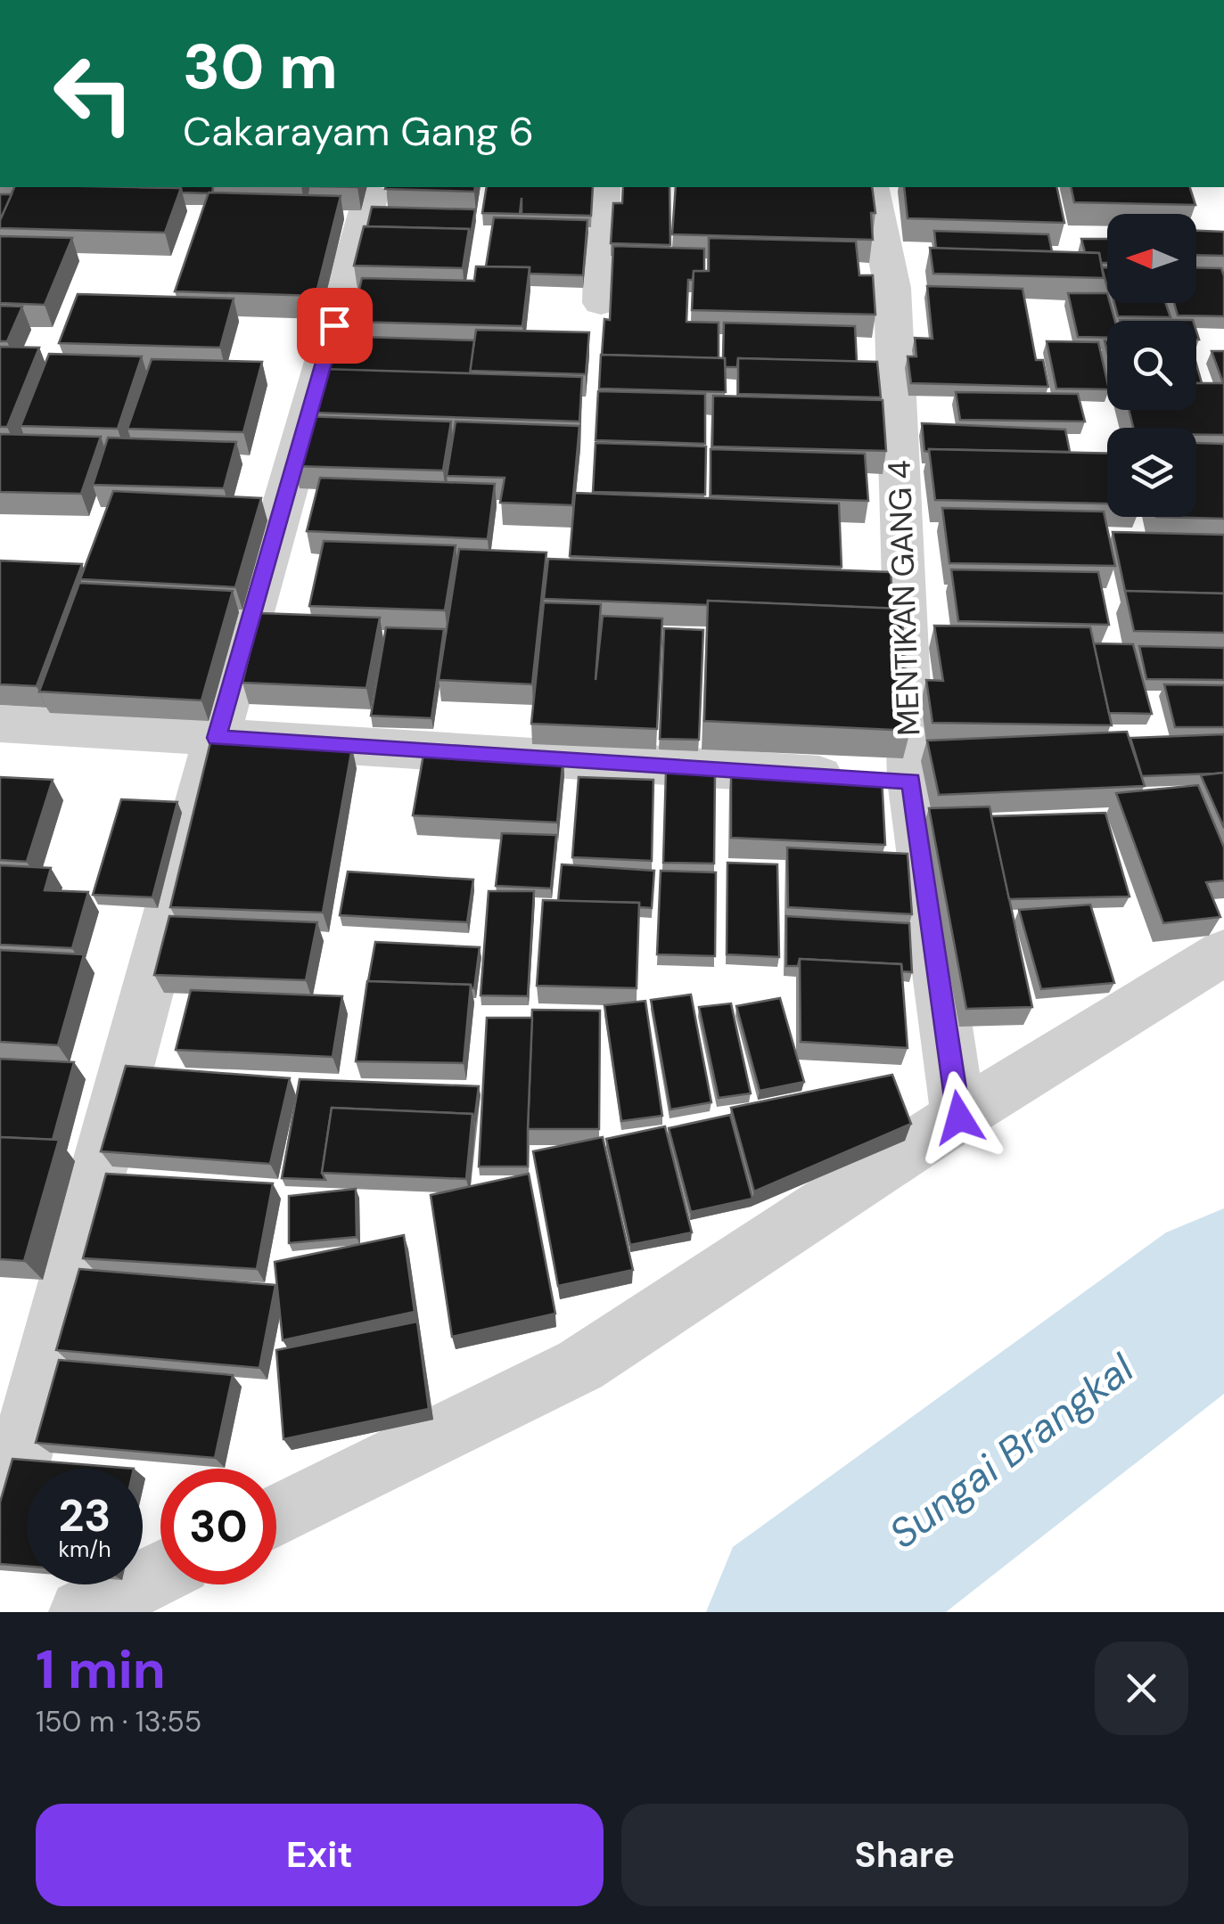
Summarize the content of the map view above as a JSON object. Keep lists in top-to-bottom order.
{
  "streets": {
    "street": ["MENTIKAN GANG 4"]
  },
  "water": ["Sungai Brangkal"],
  "north": "left",
  "page": {
    "turn": ["30 m", "Cakarayam Gang 6"],
    "speed": "23 km/h",
    "limit": "30",
    "heading": ["1 min", "150 m · 13:55"],
    "buttons": ["Exit", "Share"]
  }
}
